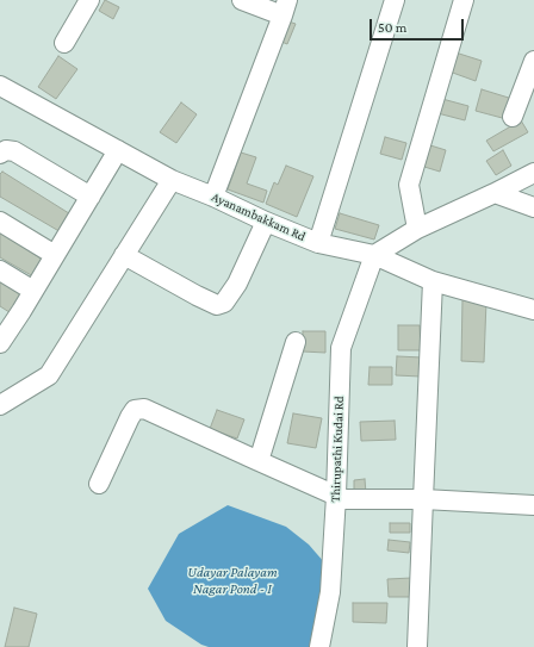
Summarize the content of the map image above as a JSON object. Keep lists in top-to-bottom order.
{
  "streets": {
    "street": ["Ayanambakkam Rd", "Thirupathi Kudai Rd"]
  },
  "crossings": [
    ["Ayanambakkam Rd", "Thirupathi Kudai Rd"]
  ],
  "water": ["Udayar Palayam Nagar Pond - I"],
  "scale_bar": "50 m"
}
